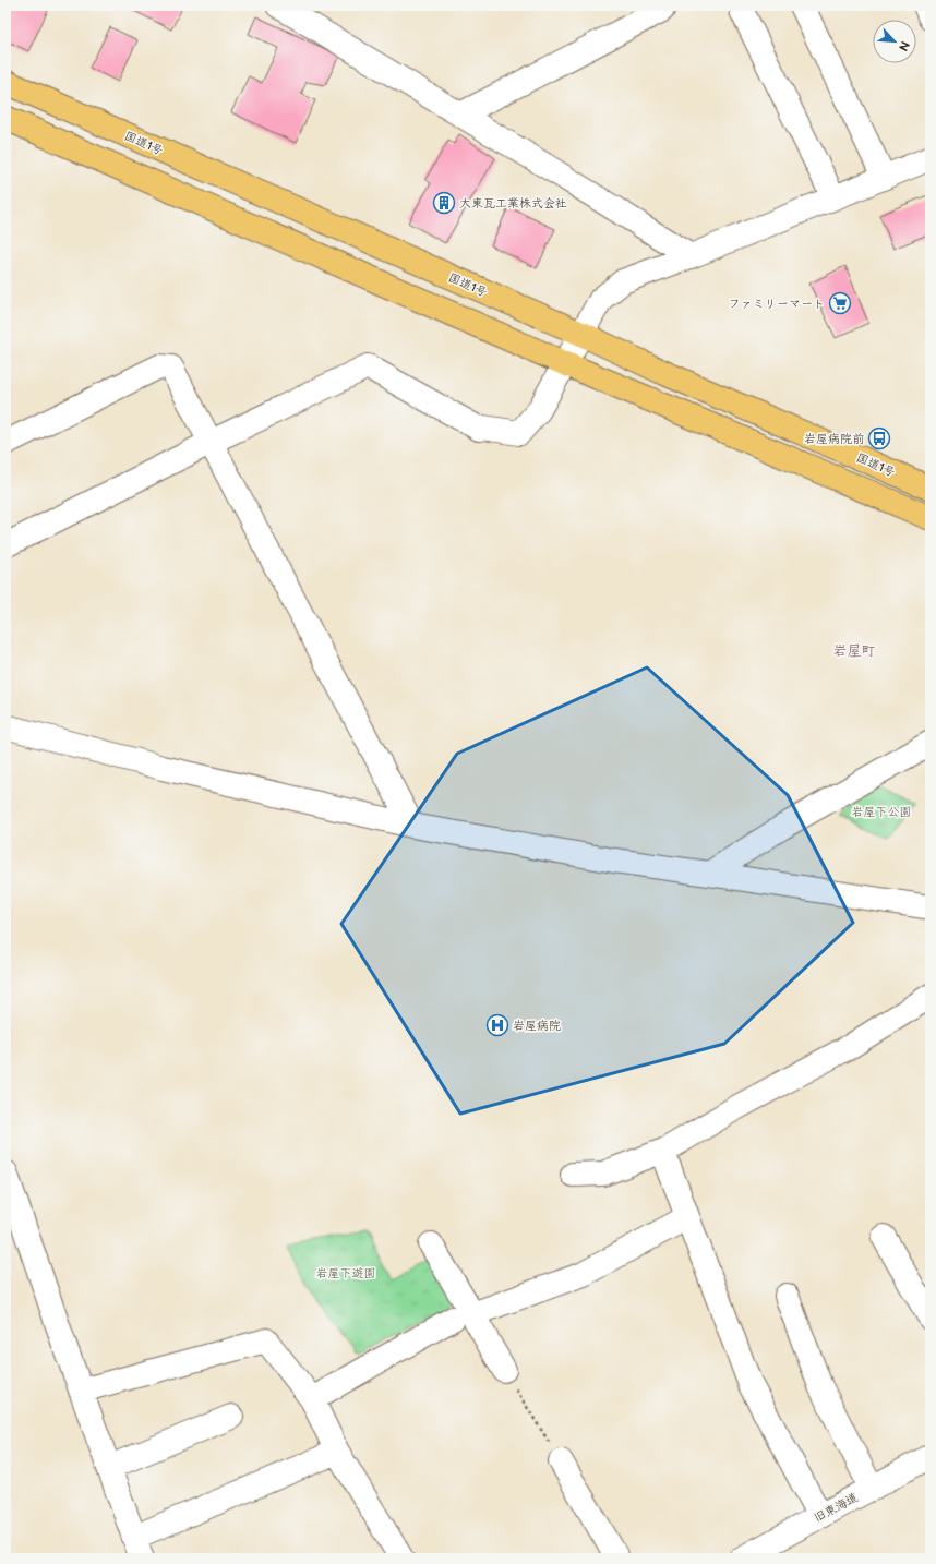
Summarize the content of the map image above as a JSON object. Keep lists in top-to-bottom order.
{
  "streets": {
    "highway": ["国道1号"],
    "street": ["旧東海道"]
  },
  "districts": ["岩屋町"],
  "parks": ["岩屋下公園", "岩屋下遊園"],
  "places": {
    "building": ["大東瓦工業株式会社"],
    "supermarket": ["ファミリーマート"],
    "bus stop": ["岩屋病院前"],
    "hospital": ["岩屋病院"]
  },
  "north": "bottom right"
}
